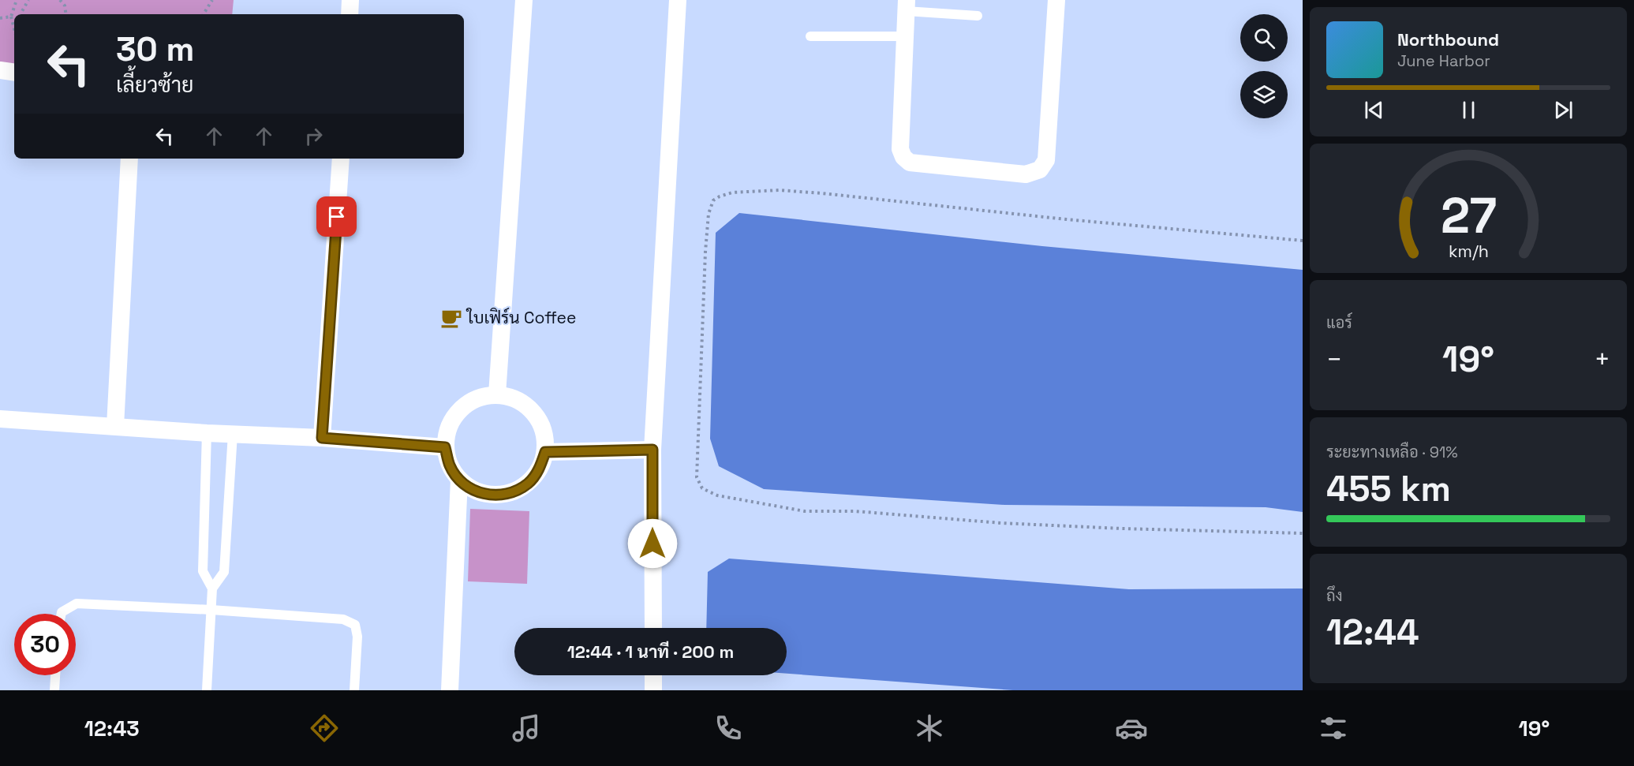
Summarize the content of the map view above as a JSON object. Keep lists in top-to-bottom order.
{
  "places": {
    "cafe": ["ใบเฟิร์น Coffee"]
  },
  "page": {
    "turn": ["30 m", "เลี้ยวซ้าย"],
    "song": ["Northbound", "June Harbor"],
    "tile": [
      "แอร์",
      ["ระยะทางเหลือ · 91%", "455 km"],
      ["ถึง", "12:44"]
    ],
    "heat": ["−", "19°", "+"],
    "limit": "30",
    "trip": "12:44 · 1 นาที · 200 m",
    "tabs": ["12:43", "19°"],
    "gauge": ["27", "km/h"]
  }
}
